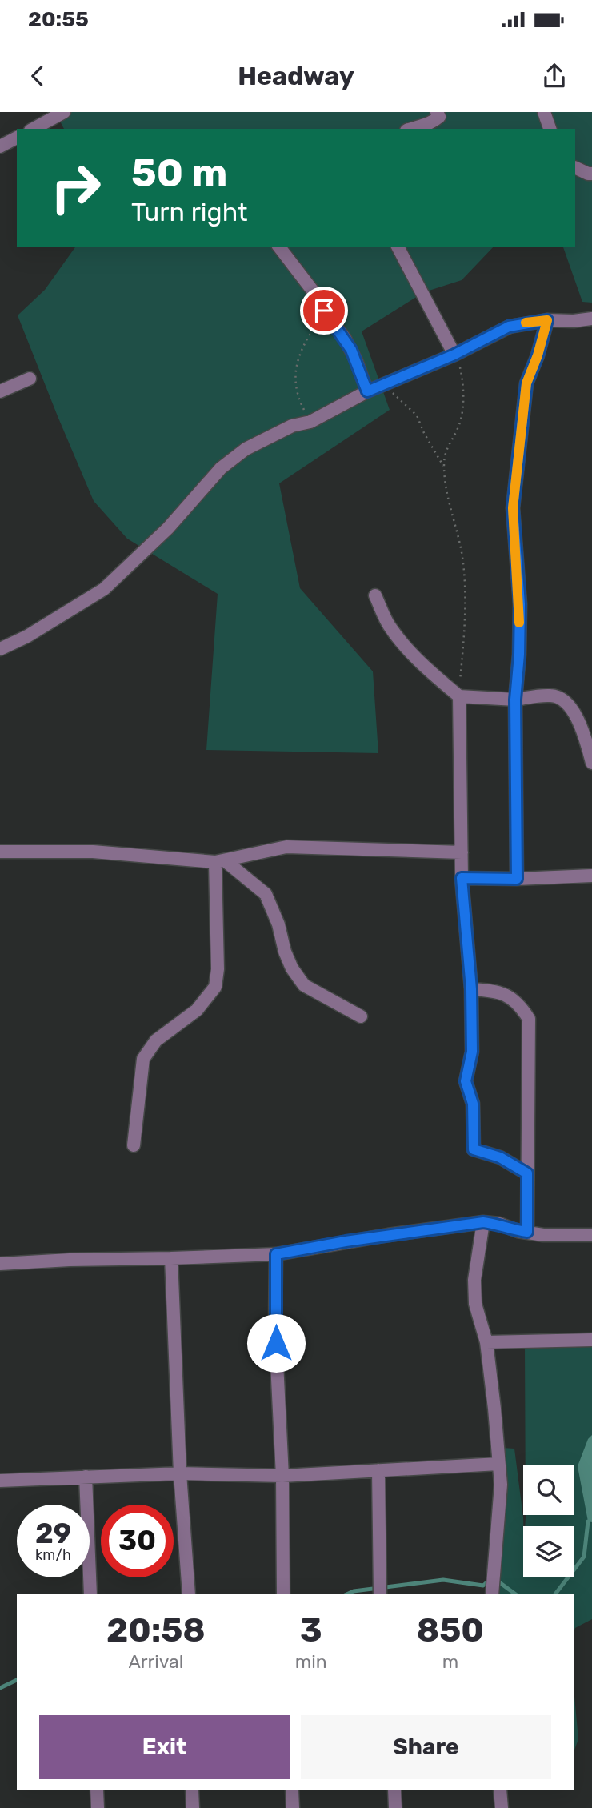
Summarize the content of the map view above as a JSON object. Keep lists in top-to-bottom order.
{
  "page": {
    "status": "20:55",
    "header": "Headway",
    "turn": ["50 m", "Turn right"],
    "speed": "29 km/h",
    "limit": "30",
    "eta": [
      "20:58",
      "Arrival",
      "3",
      "min",
      "850",
      "m"
    ],
    "buttons": ["Exit", "Share"]
  }
}
